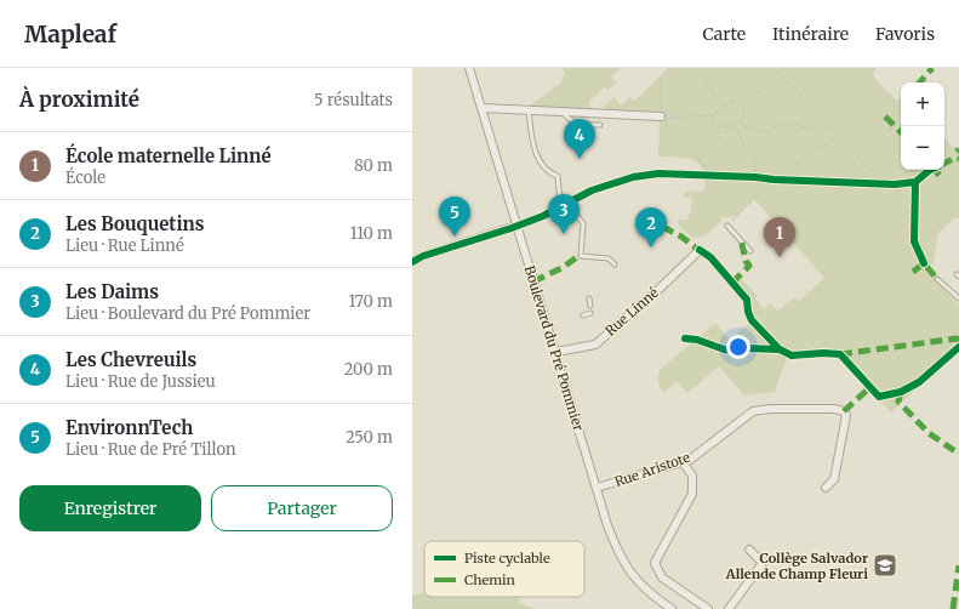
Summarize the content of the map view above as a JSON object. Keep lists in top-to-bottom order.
{
  "streets": {
    "street": ["Rue Linné", "Boulevard du Pré Pommier", "Rue Aristote"]
  },
  "crossings": [
    ["Rue Linné", "Boulevard du Pré Pommier"],
    ["Boulevard du Pré Pommier", "Rue Aristote"]
  ],
  "places": {
    "school or university": ["Collège Salvador Allende Champ Fleuri"]
  },
  "legend": ["Piste cyclable", "Chemin"],
  "page": {
    "header": "Mapleaf",
    "nav": ["Carte", "Itinéraire", "Favoris"],
    "heading": ["À proximité", "5 résultats"],
    "map_buttons": ["+", "−"],
    "pins": [
      "4",
      "3",
      "5",
      "2",
      "1"
    ],
    "list": [
      {
        "mark": "1",
        "name": "École maternelle Linné",
        "note": "École",
        "value": "80 m"
      },
      {
        "mark": "2",
        "name": "Les Bouquetins",
        "note": "Lieu · Rue Linné",
        "value": "110 m"
      },
      {
        "mark": "3",
        "name": "Les Daims",
        "note": "Lieu · Boulevard du Pré Pommier",
        "value": "170 m"
      },
      {
        "mark": "4",
        "name": "Les Chevreuils",
        "note": "Lieu · Rue de Jussieu",
        "value": "200 m"
      },
      {
        "mark": "5",
        "name": "EnvironnTech",
        "note": "Lieu · Rue de Pré Tillon",
        "value": "250 m"
      }
    ],
    "buttons": ["Enregistrer", "Partager"]
  }
}
